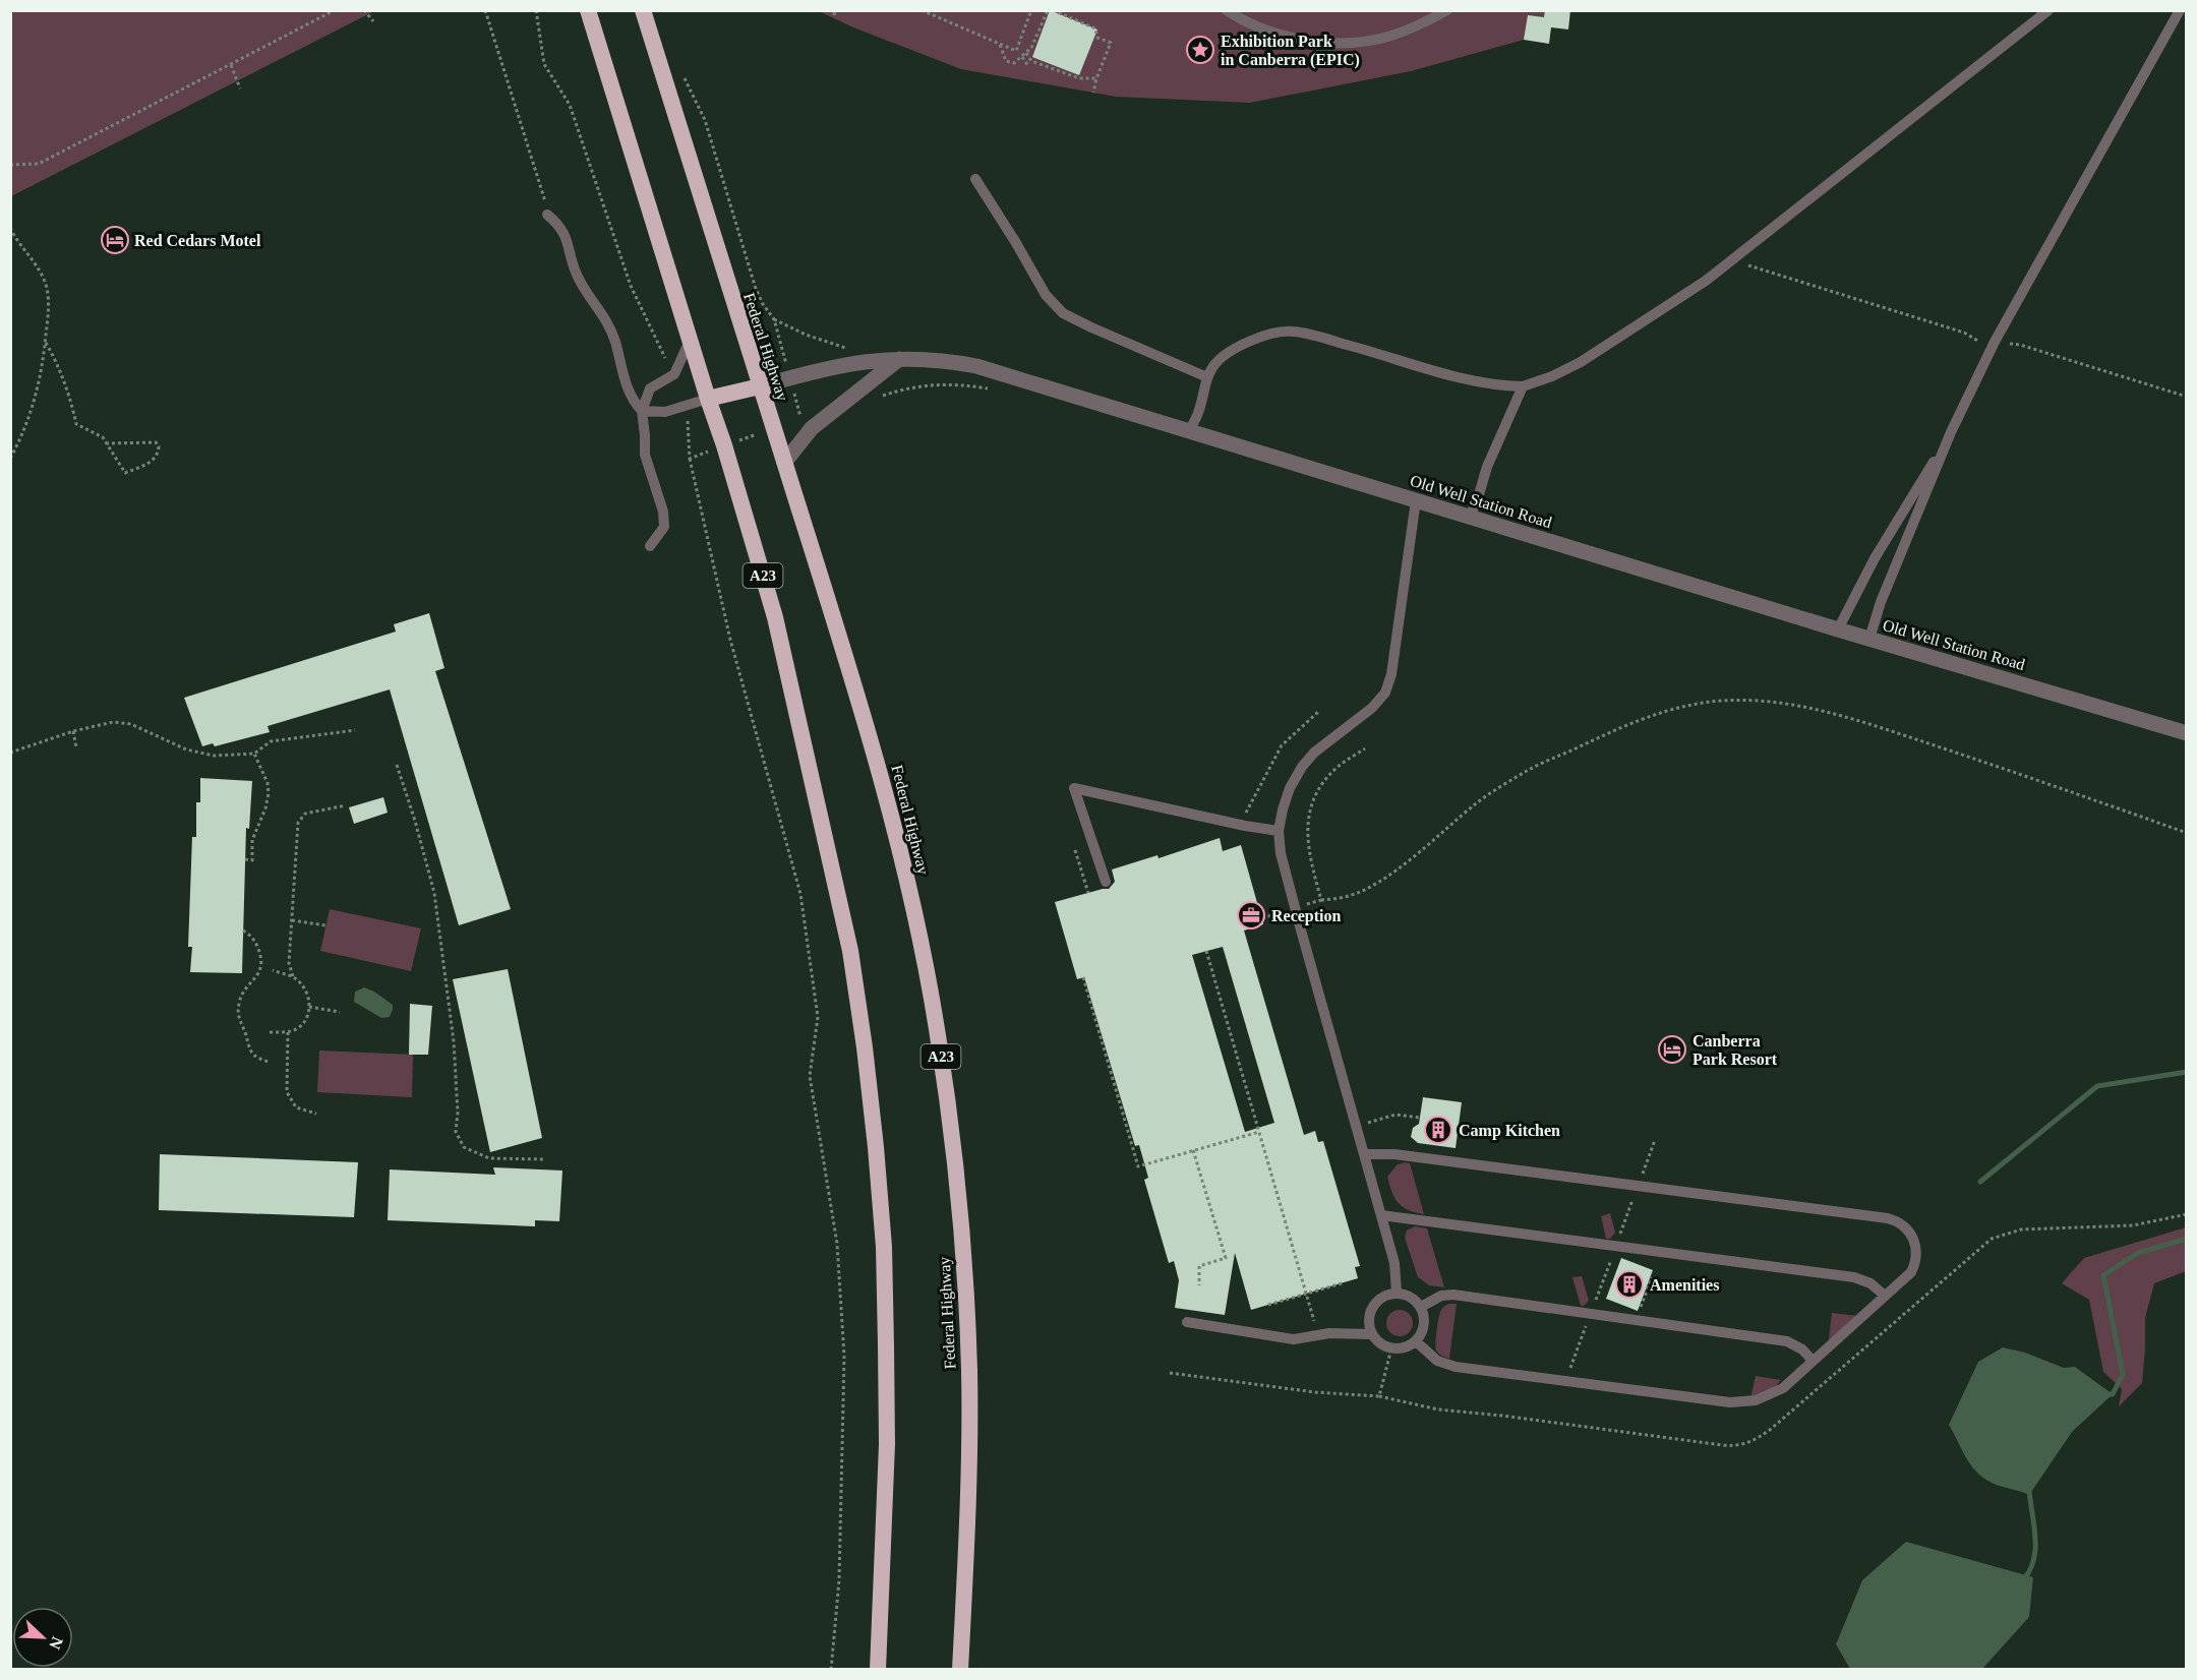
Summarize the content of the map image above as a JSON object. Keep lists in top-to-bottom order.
{
  "streets": {
    "highway": ["Federal Highway", "A23"],
    "street": ["Old Well Station Road"]
  },
  "crossings": [
    ["Federal Highway", "Old Well Station Road"]
  ],
  "places": {
    "place": ["Exhibition Park in Canberra (EPIC)"],
    "hotel": ["Red Cedars Motel", "Canberra Park Resort"],
    "office": ["Reception"],
    "building": ["Camp Kitchen", "Amenities"]
  },
  "north": "bottom right"
}
